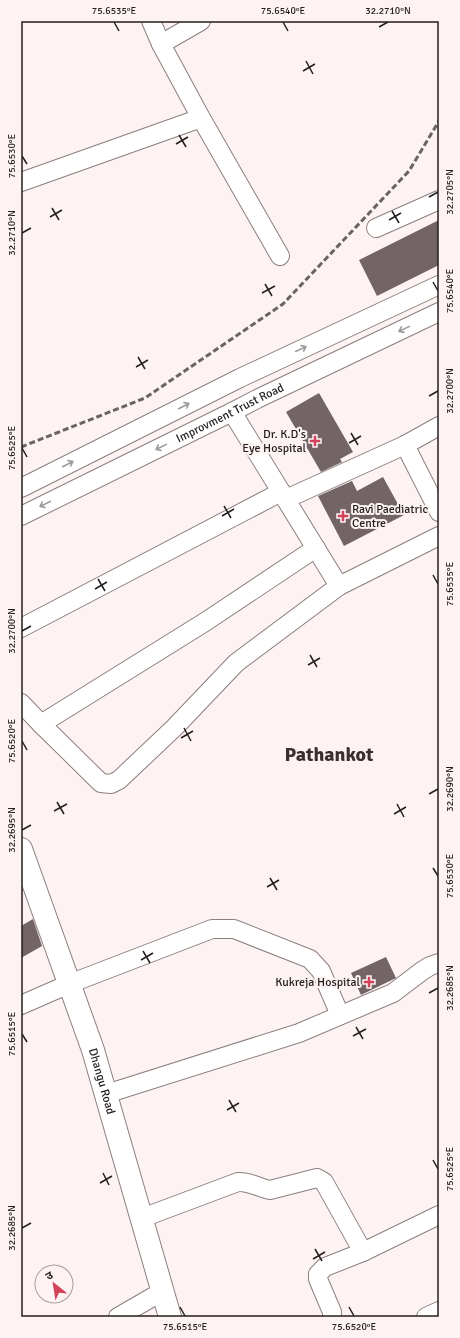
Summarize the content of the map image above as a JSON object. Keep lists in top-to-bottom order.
{
  "streets": {
    "street": ["Improvment Trust Road", "Dhangu Road"]
  },
  "districts": ["Pathankot"],
  "places": {
    "health": ["Dr. K.D's Eye Hospital", "Ravi Paediatric Centre", "Kukreja Hospital"]
  },
  "north": "top left",
  "coordinates": [
    "75.6535°E",
    "75.6540°E",
    "32.2710°N",
    "75.6530°E",
    "32.2705°N",
    "32.2700°N",
    "75.6525°E",
    "75.6520°E",
    "32.2690°N",
    "32.2695°N",
    "32.2685°N",
    "75.6515°E"
  ]
}
